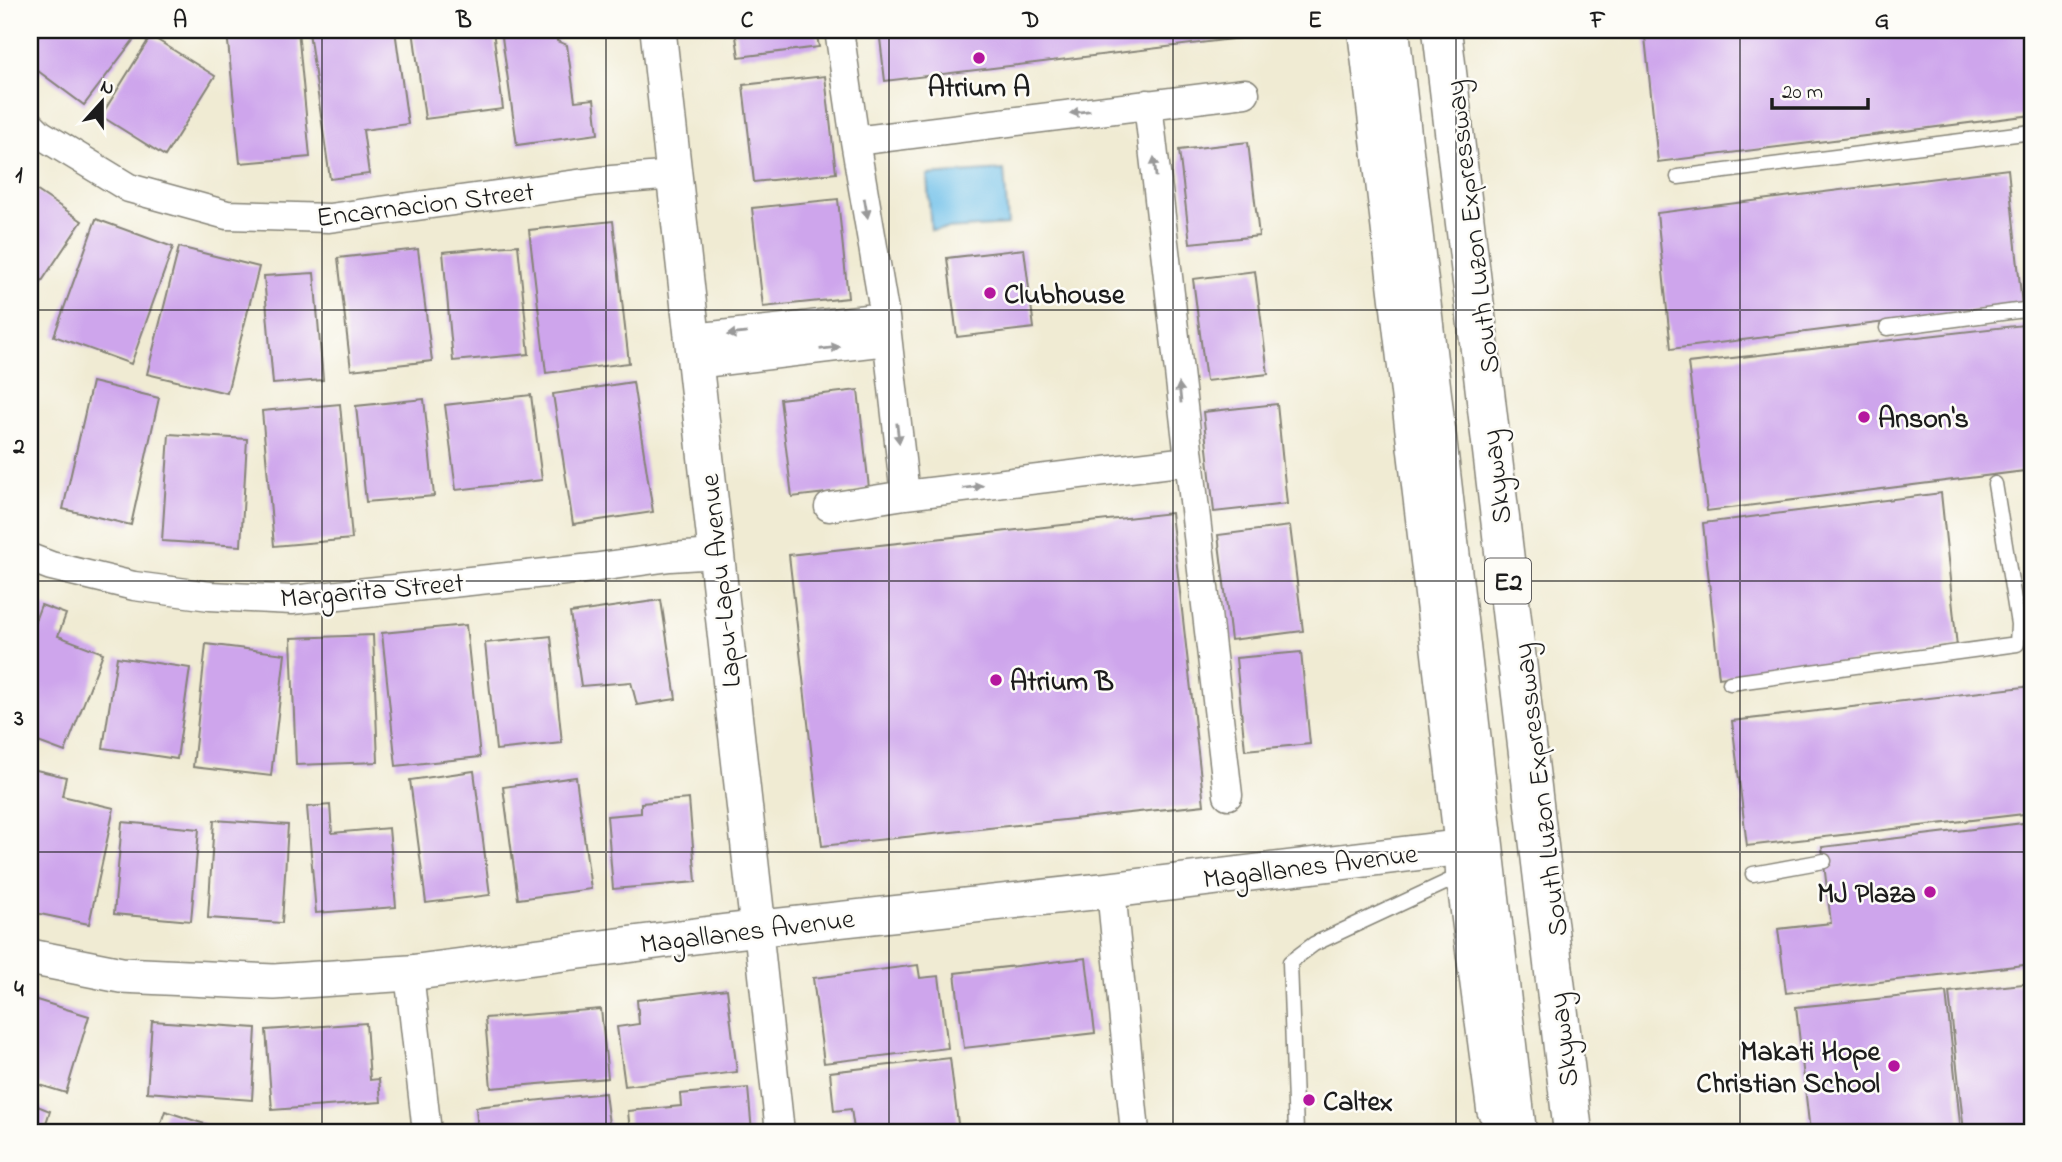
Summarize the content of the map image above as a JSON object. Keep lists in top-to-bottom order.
{
  "streets": {
    "highway": ["South Luzon Expressway", "Skyway", "E2"],
    "street": [
      "Encarnacion Street",
      "Lapu-Lapu Avenue",
      "Margarita Street",
      "Magallanes Avenue"
    ]
  },
  "crossings": [
    ["Encarnacion Street", "Lapu-Lapu Avenue"],
    ["South Luzon Expressway", "Skyway"],
    ["Lapu-Lapu Avenue", "Margarita Street"],
    ["Lapu-Lapu Avenue", "Magallanes Avenue"]
  ],
  "places": [
    "Atrium A",
    "Clubhouse",
    "Anson's",
    "Atrium B",
    "MJ Plaza",
    "Makati Hope Christian School",
    "Caltex"
  ],
  "scale_bar": "20 m",
  "north": "top",
  "grid": {
    "columns": [
      "A",
      "B",
      "C",
      "D",
      "E",
      "F",
      "G"
    ],
    "rows": [
      "1",
      "2",
      "3",
      "4"
    ]
  }
}
